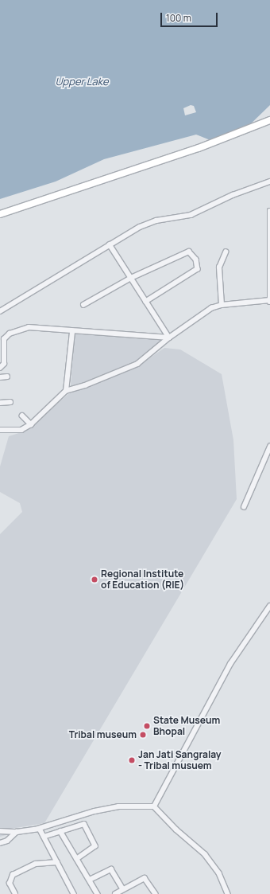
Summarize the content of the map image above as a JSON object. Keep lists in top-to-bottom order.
{
  "water": ["Upper Lake"],
  "places": [
    "Regional Institute of Education (RIE)",
    "State Museum Bhopal",
    "Tribal museum",
    "Jan Jati Sangralay - Tribal musuem"
  ],
  "scale_bar": "100 m"
}
